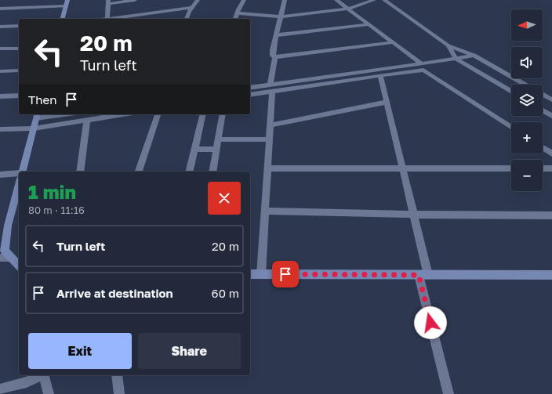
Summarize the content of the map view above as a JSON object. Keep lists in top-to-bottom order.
{
  "north": "left",
  "page": {
    "map_buttons": ["+", "−"],
    "turn": ["20 m", "Turn left"],
    "then": "Then",
    "heading": ["1 min", "80 m · 11:16"],
    "list": [
      {
        "name": "Turn left",
        "value": "20 m"
      },
      {
        "name": "Arrive at destination",
        "value": "60 m"
      }
    ],
    "buttons": ["Exit", "Share"]
  }
}
